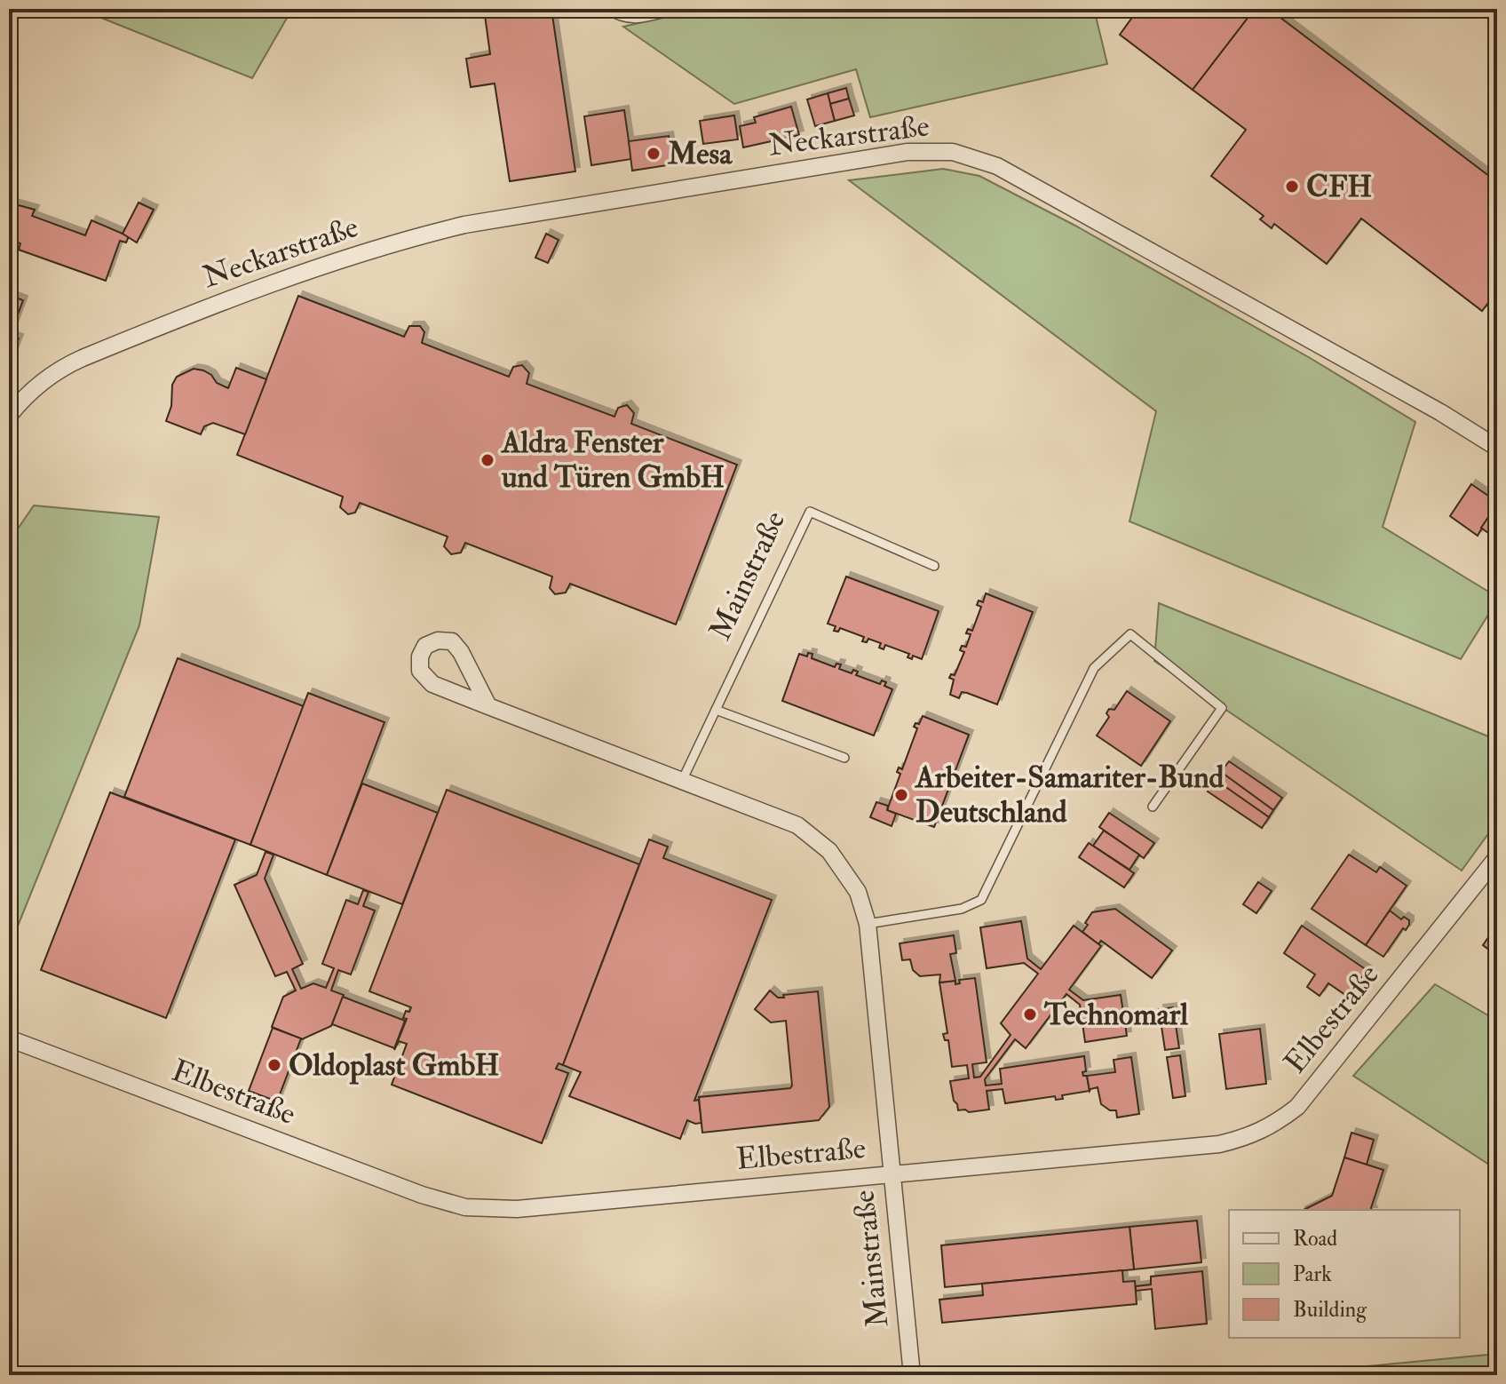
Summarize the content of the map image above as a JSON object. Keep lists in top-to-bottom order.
{
  "streets": {
    "street": ["Neckarstraße", "Mainstraße", "Elbestraße"]
  },
  "crossings": [
    ["Mainstraße", "Elbestraße"]
  ],
  "places": [
    "Mesa",
    "CFH",
    "Aldra Fenster und Türen GmbH",
    "Arbeiter-Samariter-Bund Deutschland",
    "Technomarl",
    "Oldoplast GmbH"
  ],
  "legend": ["Road", "Park", "Building"]
}
